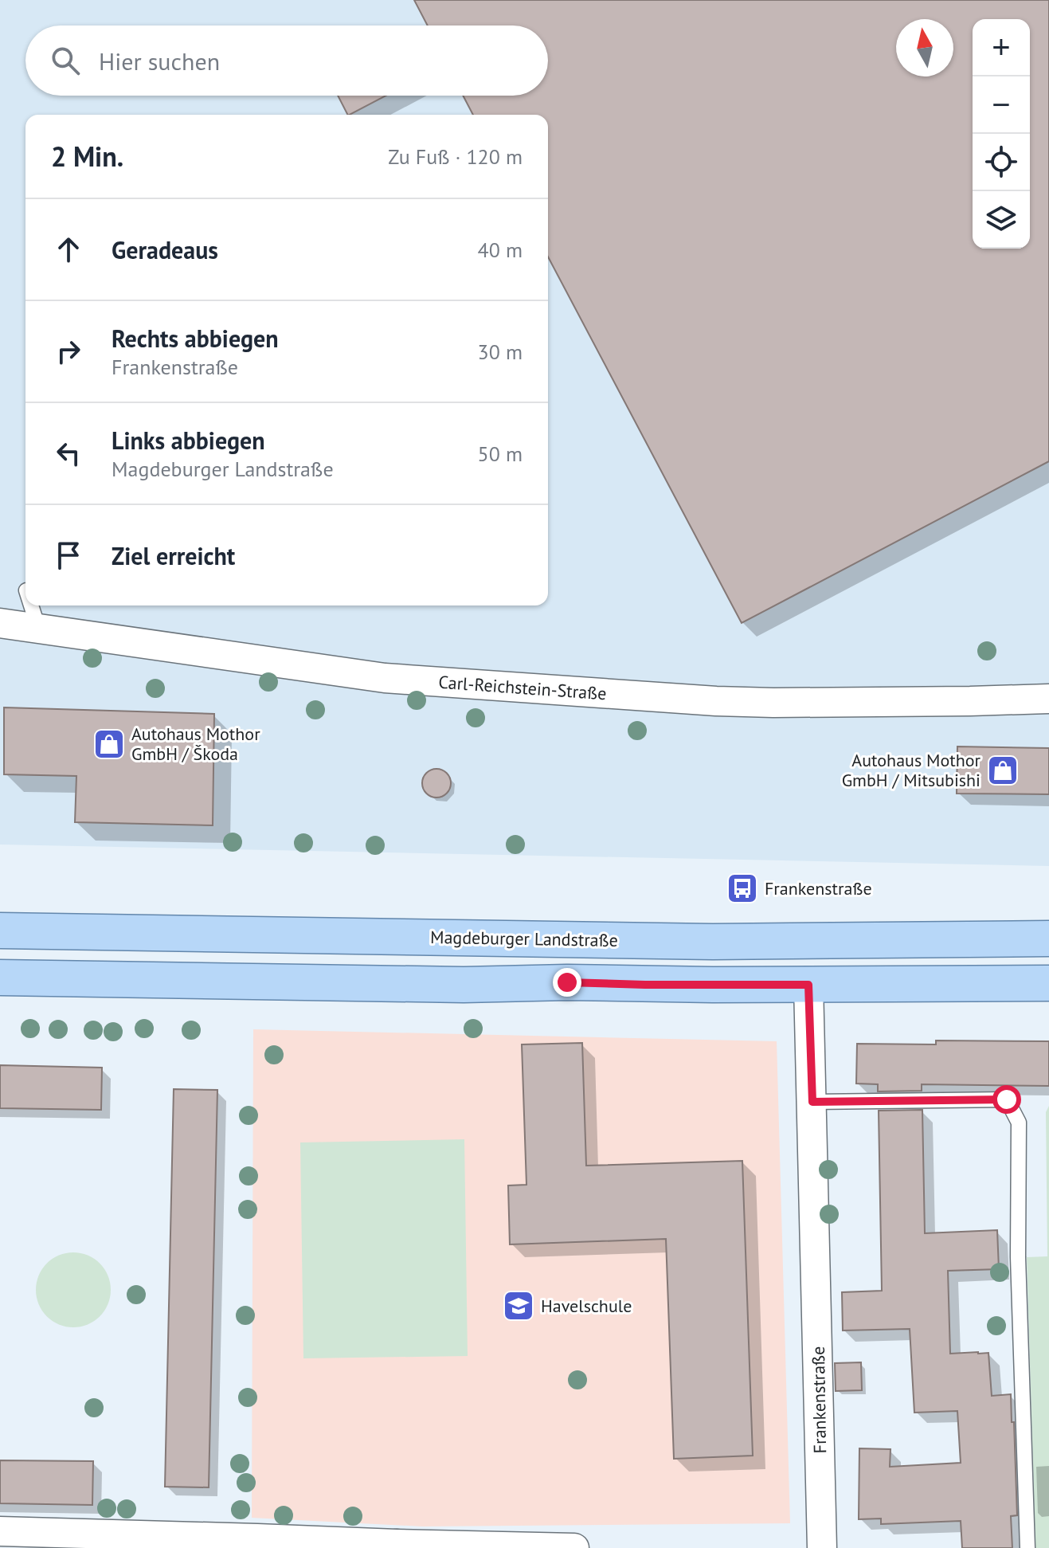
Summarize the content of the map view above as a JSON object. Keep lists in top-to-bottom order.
{
  "streets": {
    "main road": ["Magdeburger Landstraße"],
    "street": ["Carl-Reichstein-Straße", "Frankenstraße"]
  },
  "places": {
    "shop": ["Autohaus Mothor GmbH / Škoda", "Autohaus Mothor GmbH / Mitsubishi"],
    "bus stop": ["Frankenstraße"],
    "school or university": ["Havelschule"]
  },
  "north": "top",
  "page": {
    "map_buttons": ["+", "−"],
    "search": "Hier suchen",
    "heading": ["2 Min.", "Zu Fuß · 120 m"],
    "list": [
      ["Geradeaus", "40 m"],
      ["Rechts abbiegen", "Frankenstraße", "30 m"],
      ["Links abbiegen", "Magdeburger Landstraße", "50 m"],
      "Ziel erreicht"
    ]
  }
}
